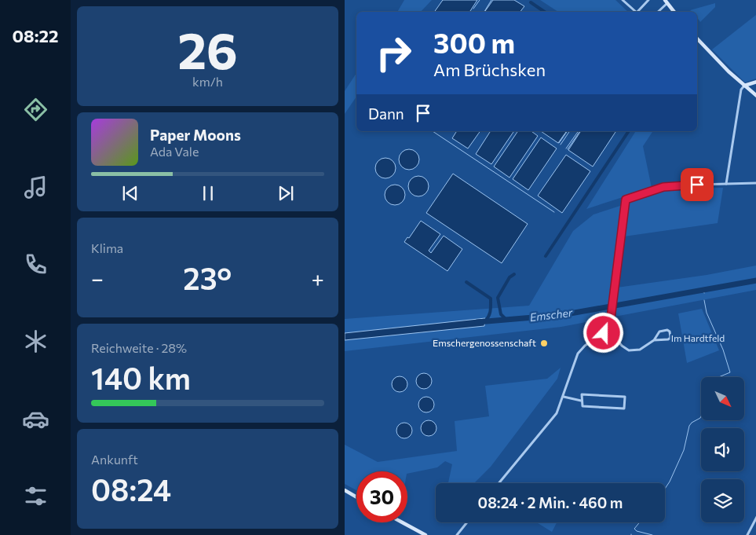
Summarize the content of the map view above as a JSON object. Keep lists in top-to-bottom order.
{
  "water": ["Emscher"],
  "parks": ["Im Hardtfeld"],
  "places": ["Emschergenossenschaft"],
  "north": "bottom right",
  "page": {
    "tabs": "08:22",
    "tile": [
      ["26", "km/h"],
      "Klima",
      ["Reichweite · 28%", "140 km"],
      ["Ankunft", "08:24"]
    ],
    "turn": ["300 m", "Am Brüchsken"],
    "then": "Dann",
    "song": ["Paper Moons", "Ada Vale"],
    "heat": ["−", "23°", "+"],
    "limit": "30",
    "trip": "08:24 · 2 Min. · 460 m"
  }
}
